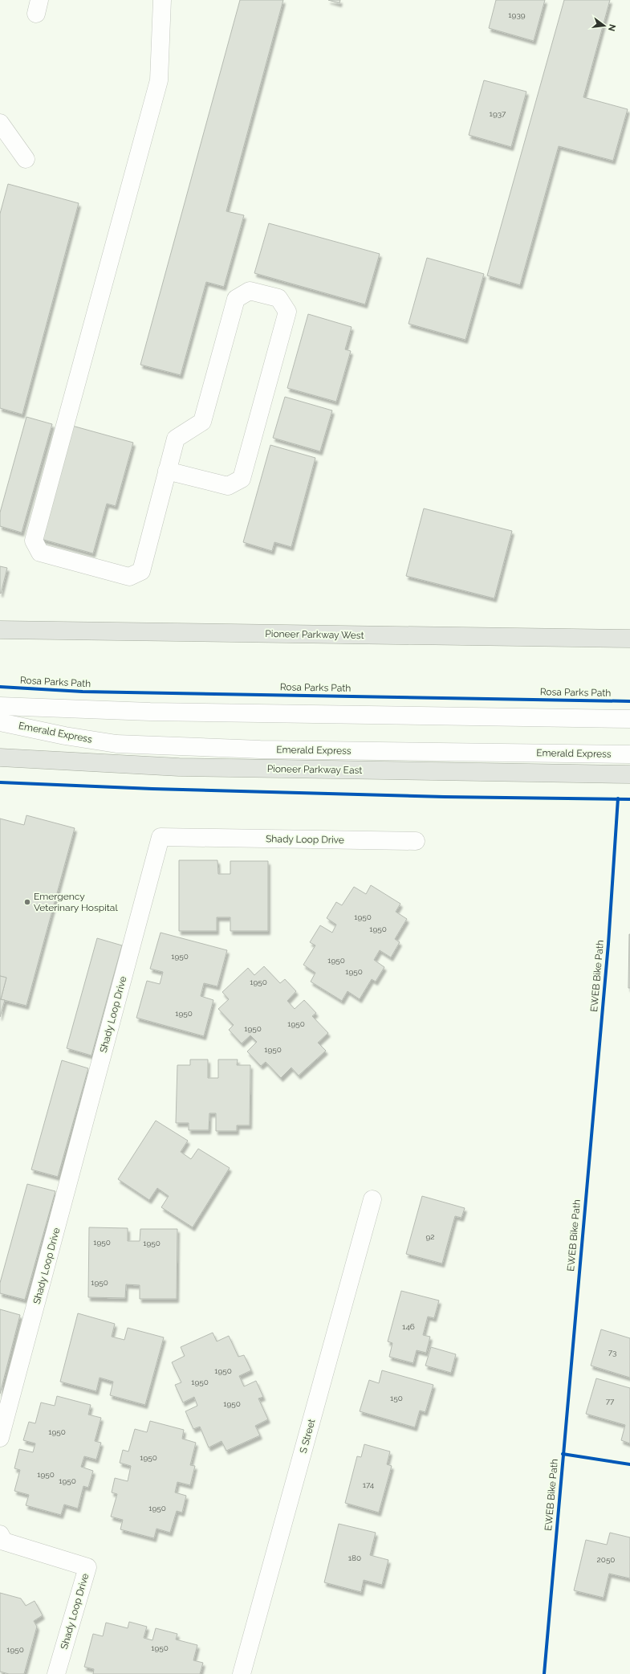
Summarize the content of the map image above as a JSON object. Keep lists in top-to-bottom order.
{
  "streets": {
    "main road": ["Pioneer Parkway West", "Pioneer Parkway East"],
    "street": ["Emerald Express", "Shady Loop Drive", "S Street"],
    "cycle path": ["Rosa Parks Path", "EWEB Bike Path"]
  },
  "places": ["Emergency Veterinary Hospital"],
  "house_numbers": [
    "1939",
    "1937",
    "1950",
    "1950",
    "1950",
    "1950",
    "1950",
    "1950",
    "1950",
    "1950",
    "1950",
    "1950",
    "92",
    "1950",
    "1950",
    "1950",
    "146",
    "73",
    "1950",
    "1950",
    "150",
    "77",
    "1950",
    "1950",
    "1950",
    "1950",
    "1950",
    "174",
    "1950",
    "180",
    "2050",
    "1950",
    "1950"
  ],
  "north": "right"
}
